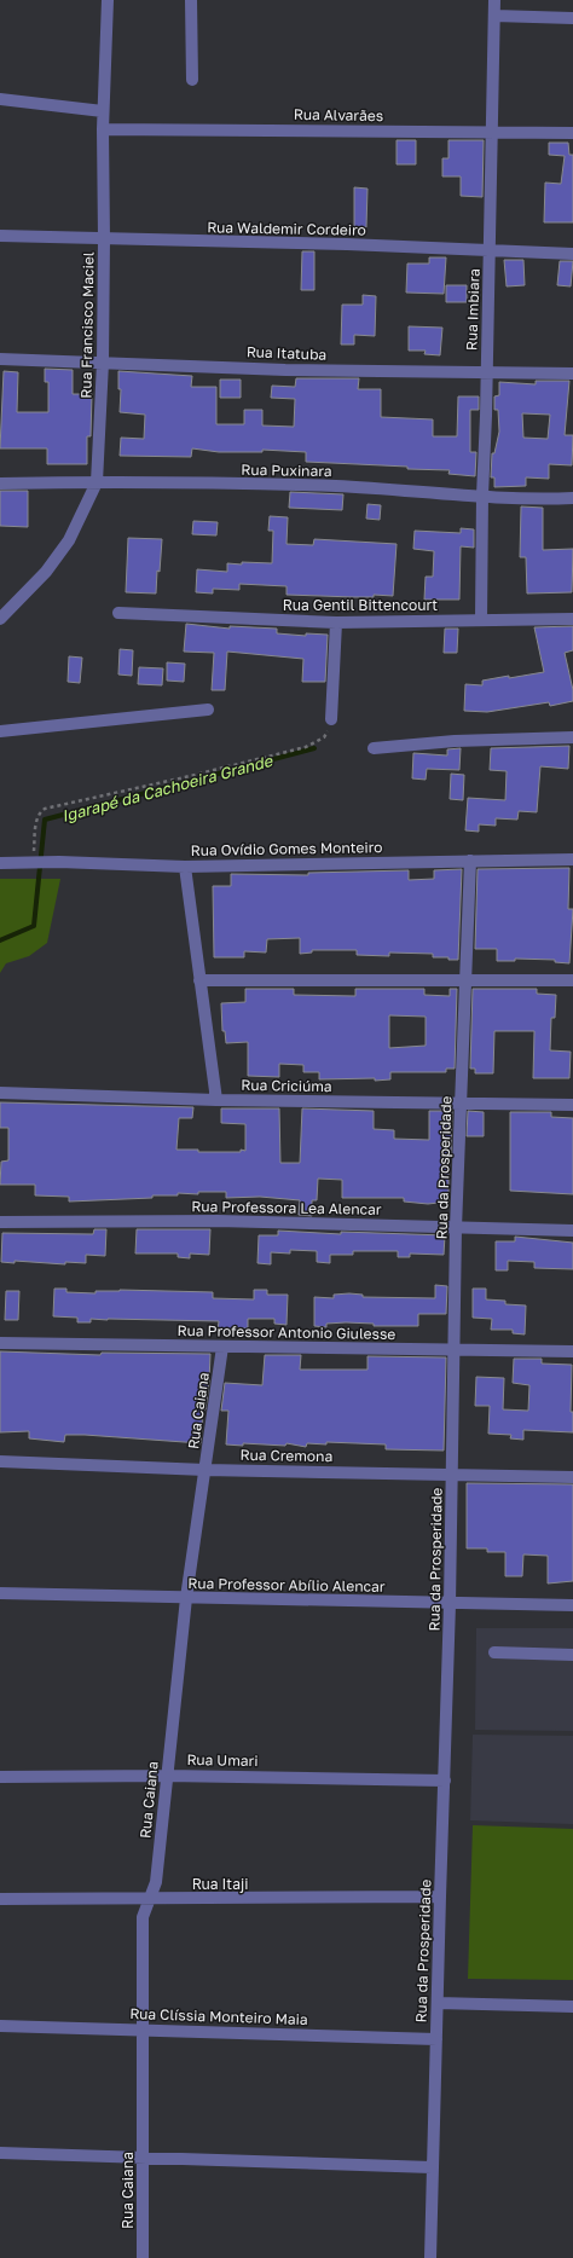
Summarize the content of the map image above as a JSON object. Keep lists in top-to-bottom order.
{
  "streets": {
    "street": [
      "Rua Alvarães",
      "Rua Waldemir Cordeiro",
      "Rua Imbiara",
      "Rua Francisco Maciel",
      "Rua Itatuba",
      "Rua Puxinara",
      "Rua Gentil Bittencourt",
      "Rua Ovídio Gomes Monteiro",
      "Rua Criciúma",
      "Rua da Prosperidade",
      "Rua Professora Lea Alencar",
      "Rua Professor Antonio Giulesse",
      "Rua Caiana",
      "Rua Cremona",
      "Rua Professor Abílio Alencar",
      "Rua Umari",
      "Rua Itaji",
      "Rua Clíssia Monteiro Maia"
    ]
  },
  "crossings": [
    ["Rua Alvarães", "Rua Imbiara"],
    ["Rua Alvarães", "Rua Francisco Maciel"],
    ["Rua Waldemir Cordeiro", "Rua Imbiara"],
    ["Rua Waldemir Cordeiro", "Rua Francisco Maciel"],
    ["Rua Imbiara", "Rua Itatuba"],
    ["Rua Imbiara", "Rua Puxinara"],
    ["Rua Imbiara", "Rua Gentil Bittencourt"],
    ["Rua Francisco Maciel", "Rua Itatuba"],
    ["Rua Francisco Maciel", "Rua Puxinara"],
    ["Rua Ovídio Gomes Monteiro", "Rua da Prosperidade"],
    ["Rua Criciúma", "Rua da Prosperidade"],
    ["Rua da Prosperidade", "Rua Professora Lea Alencar"],
    ["Rua da Prosperidade", "Rua Professor Antonio Giulesse"],
    ["Rua da Prosperidade", "Rua Cremona"],
    ["Rua da Prosperidade", "Rua Professor Abílio Alencar"],
    ["Rua da Prosperidade", "Rua Umari"],
    ["Rua da Prosperidade", "Rua Itaji"],
    ["Rua da Prosperidade", "Rua Clíssia Monteiro Maia"],
    ["Rua Professor Antonio Giulesse", "Rua Caiana"],
    ["Rua Caiana", "Rua Cremona"],
    ["Rua Caiana", "Rua Professor Abílio Alencar"],
    ["Rua Caiana", "Rua Umari"],
    ["Rua Caiana", "Rua Itaji"],
    ["Rua Caiana", "Rua Clíssia Monteiro Maia"]
  ],
  "water": ["Igarapé da Cachoeira Grande"]
}
